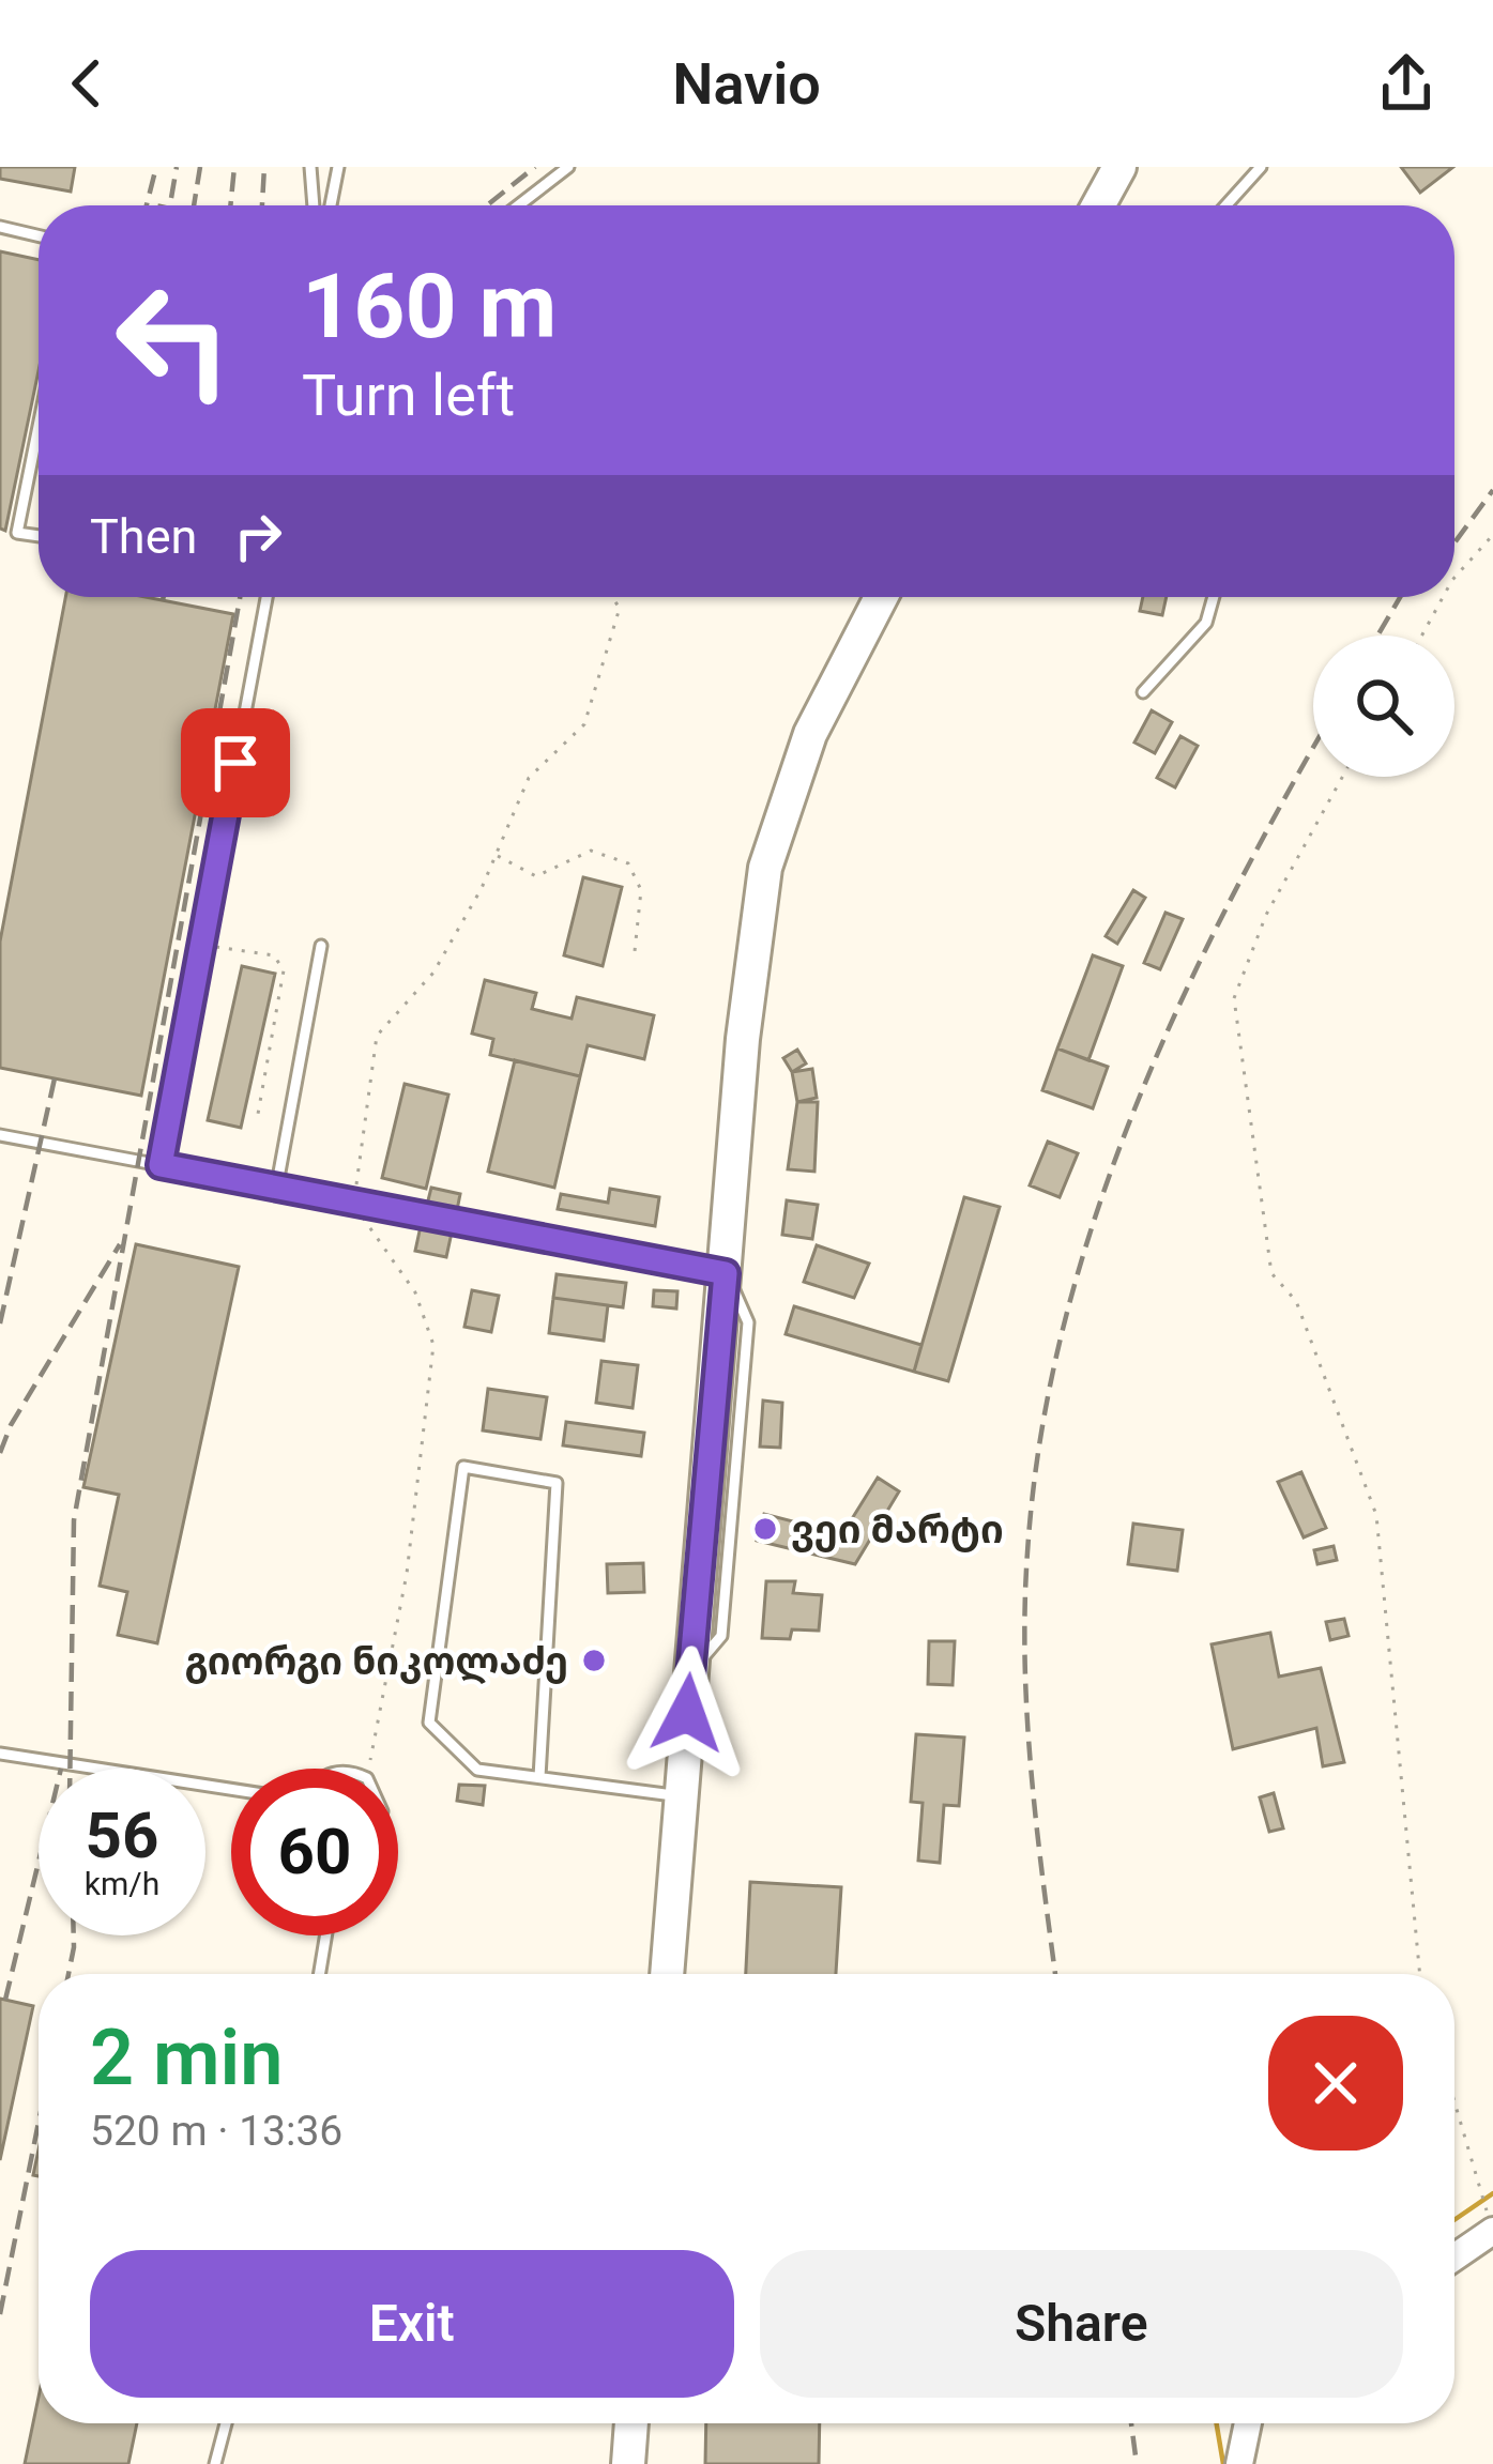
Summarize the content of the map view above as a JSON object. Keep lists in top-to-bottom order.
{
  "places": ["ვეი მარტი", "გიორგი ნიკოლაძე"],
  "page": {
    "header": "Navio",
    "turn": ["160 m", "Turn left"],
    "then": "Then",
    "speed": "56 km/h",
    "limit": "60",
    "heading": ["2 min", "520 m · 13:36"],
    "buttons": ["Exit", "Share"]
  }
}
